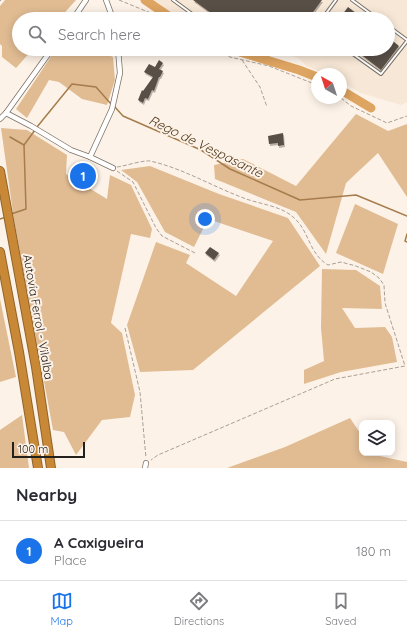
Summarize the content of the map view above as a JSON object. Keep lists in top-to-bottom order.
{
  "streets": {
    "highway": ["Autovía Ferrol - Vilalba"]
  },
  "water": ["Rego de Vespasante"],
  "scale_bar": "100 m",
  "north": "top left",
  "page": {
    "search": "Search here",
    "pins": "1",
    "scale": "100 m",
    "heading": "Nearby",
    "list": [
      {
        "mark": "1",
        "name": "A Caxigueira",
        "note": "Place",
        "value": "180 m"
      }
    ],
    "nav": ["Map", "Directions", "Saved"]
  }
}
